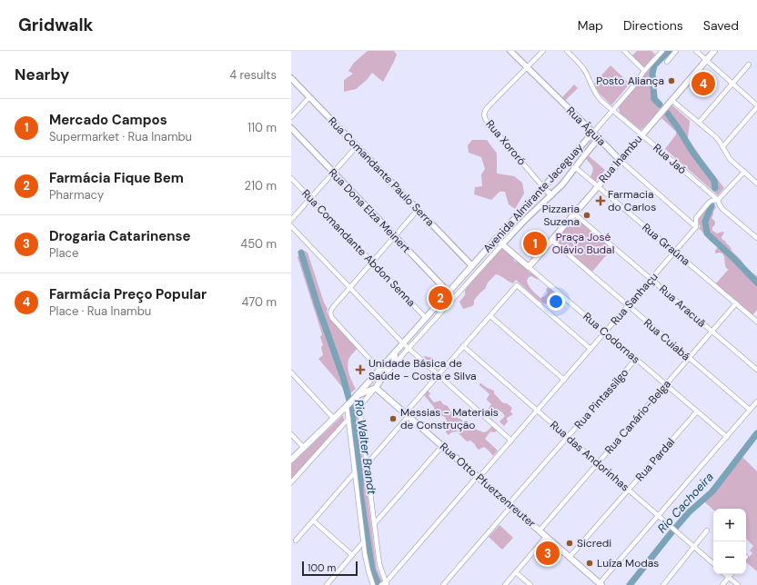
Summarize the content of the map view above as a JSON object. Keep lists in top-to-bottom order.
{
  "streets": {
    "main road": [
      "Rua Inambu",
      "Avenida Almirante Jaceguay",
      "Rua Codornas",
      "Rua Otto Pfuetzenreuter"
    ],
    "street": [
      "Rua Águia",
      "Rua Xororó",
      "Rua Jaó",
      "Rua Comandante Paulo Serra",
      "Rua Dona Elza Meinert",
      "Rua Graúna",
      "Rua Comandante Abdon Senna",
      "Rua Sanhaçu",
      "Rua Aracuã",
      "Rua Cuiabá",
      "Rua Pintassilgo",
      "Rua Canário-Belga",
      "Rua das Andorinhas",
      "Rua Pardal"
    ]
  },
  "crossings": [
    ["Rua Águia", "Rua Xororó"],
    ["Rua Águia", "Rua Inambu"],
    ["Rua Águia", "Avenida Almirante Jaceguay"],
    ["Rua Águia", "Rua Sanhaçu"],
    ["Rua Xororó", "Avenida Almirante Jaceguay"],
    ["Rua Inambu", "Rua Jaó"],
    ["Rua Inambu", "Rua Graúna"],
    ["Rua Inambu", "Rua Aracuã"],
    ["Rua Inambu", "Rua Codornas"],
    ["Rua Inambu", "Rua Cuiabá"],
    ["Rua Jaó", "Avenida Almirante Jaceguay"],
    ["Rua Jaó", "Rua Sanhaçu"],
    ["Rua Comandante Paulo Serra", "Avenida Almirante Jaceguay"],
    ["Avenida Almirante Jaceguay", "Rua Dona Elza Meinert"],
    ["Avenida Almirante Jaceguay", "Rua Graúna"],
    ["Avenida Almirante Jaceguay", "Rua Comandante Abdon Senna"],
    ["Avenida Almirante Jaceguay", "Rua Codornas"],
    ["Avenida Almirante Jaceguay", "Rua Otto Pfuetzenreuter"],
    ["Rua Graúna", "Rua Sanhaçu"],
    ["Rua Graúna", "Rua Canário-Belga"],
    ["Rua Sanhaçu", "Rua Aracuã"],
    ["Rua Sanhaçu", "Rua Codornas"],
    ["Rua Sanhaçu", "Rua Cuiabá"],
    ["Rua Sanhaçu", "Rua das Andorinhas"],
    ["Rua Sanhaçu", "Rua Otto Pfuetzenreuter"],
    ["Rua Aracuã", "Rua Canário-Belga"],
    ["Rua Codornas", "Rua Pintassilgo"],
    ["Rua Codornas", "Rua Canário-Belga"],
    ["Rua Codornas", "Rua Pardal"],
    ["Rua Cuiabá", "Rua Canário-Belga"],
    ["Rua Pintassilgo", "Rua das Andorinhas"],
    ["Rua Pintassilgo", "Rua Otto Pfuetzenreuter"],
    ["Rua Canário-Belga", "Rua das Andorinhas"],
    ["Rua Canário-Belga", "Rua Otto Pfuetzenreuter"],
    ["Rua das Andorinhas", "Rua Pardal"],
    ["Rua Pardal", "Rua Otto Pfuetzenreuter"]
  ],
  "water": ["Rio Walter Brandt", "Rio Cachoeira"],
  "parks": ["Praça José Olávio Budal"],
  "places": {
    "other": [
      "Posto Aliança",
      "Pizzaria Suzena",
      "Messias - Materiais de Construção",
      "Sicredi",
      "Luíza Modas"
    ],
    "health": ["Farmacia do Carlos", "Unidade Básica de Saúde - Costa e Silva"]
  },
  "scale_bar": "100 m",
  "page": {
    "header": "Gridwalk",
    "nav": ["Map", "Directions", "Saved"],
    "heading": ["Nearby", "4 results"],
    "pins": [
      "4",
      "1",
      "2",
      "3"
    ],
    "list": [
      {
        "mark": "1",
        "name": "Mercado Campos",
        "note": "Supermarket · Rua Inambu",
        "value": "110 m"
      },
      {
        "mark": "2",
        "name": "Farmácia Fique Bem",
        "note": "Pharmacy",
        "value": "210 m"
      },
      {
        "mark": "3",
        "name": "Drogaria Catarinense",
        "note": "Place",
        "value": "450 m"
      },
      {
        "mark": "4",
        "name": "Farmácia Preço Popular",
        "note": "Place · Rua Inambu",
        "value": "470 m"
      }
    ],
    "map_buttons": ["+", "−"],
    "scale": "100 m"
  }
}
